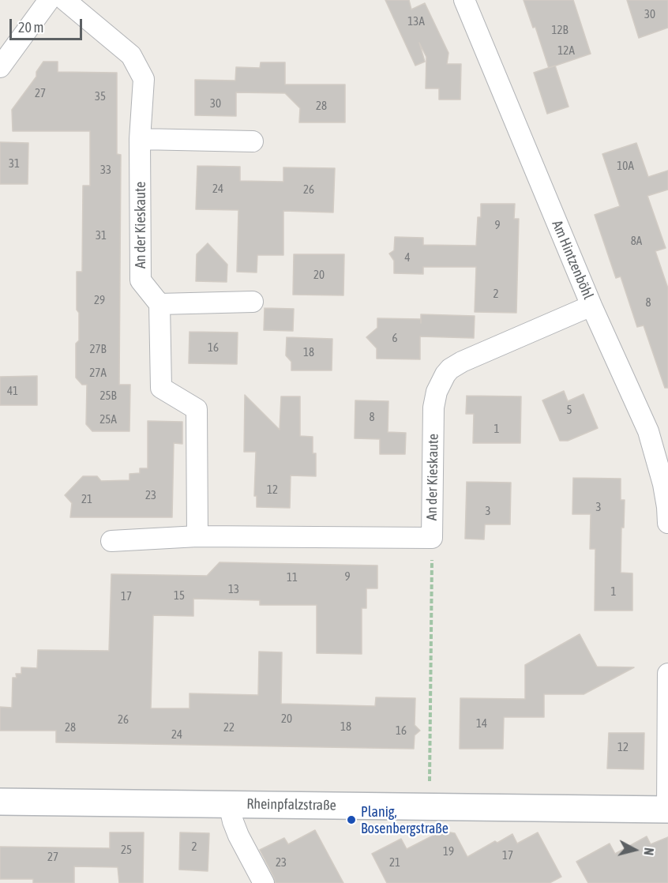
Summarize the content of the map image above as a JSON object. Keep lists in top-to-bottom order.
{
  "streets": {
    "street": ["An der Kieskaute", "Am Hintzenböhl", "Rheinpfalzstraße"]
  },
  "crossings": [
    ["An der Kieskaute", "Am Hintzenböhl"]
  ],
  "places": ["Planig, Bosenbergstraße"],
  "house_numbers": [
    "30",
    "13A",
    "12B",
    "12A",
    "27",
    "35",
    "30",
    "28",
    "31",
    "10A",
    "33",
    "24",
    "26",
    "9",
    "31",
    "8A",
    "4",
    "20",
    "2",
    "29",
    "8",
    "6",
    "16",
    "27B",
    "18",
    "27A",
    "41",
    "25B",
    "5",
    "8",
    "25A",
    "1",
    "12",
    "23",
    "21",
    "3",
    "3",
    "9",
    "11",
    "13",
    "1",
    "15",
    "17",
    "20",
    "26",
    "14",
    "18",
    "28",
    "22",
    "16",
    "24",
    "12",
    "2",
    "25",
    "19",
    "17",
    "27",
    "23",
    "21"
  ],
  "scale_bar": "20 m",
  "north": "right"
}
